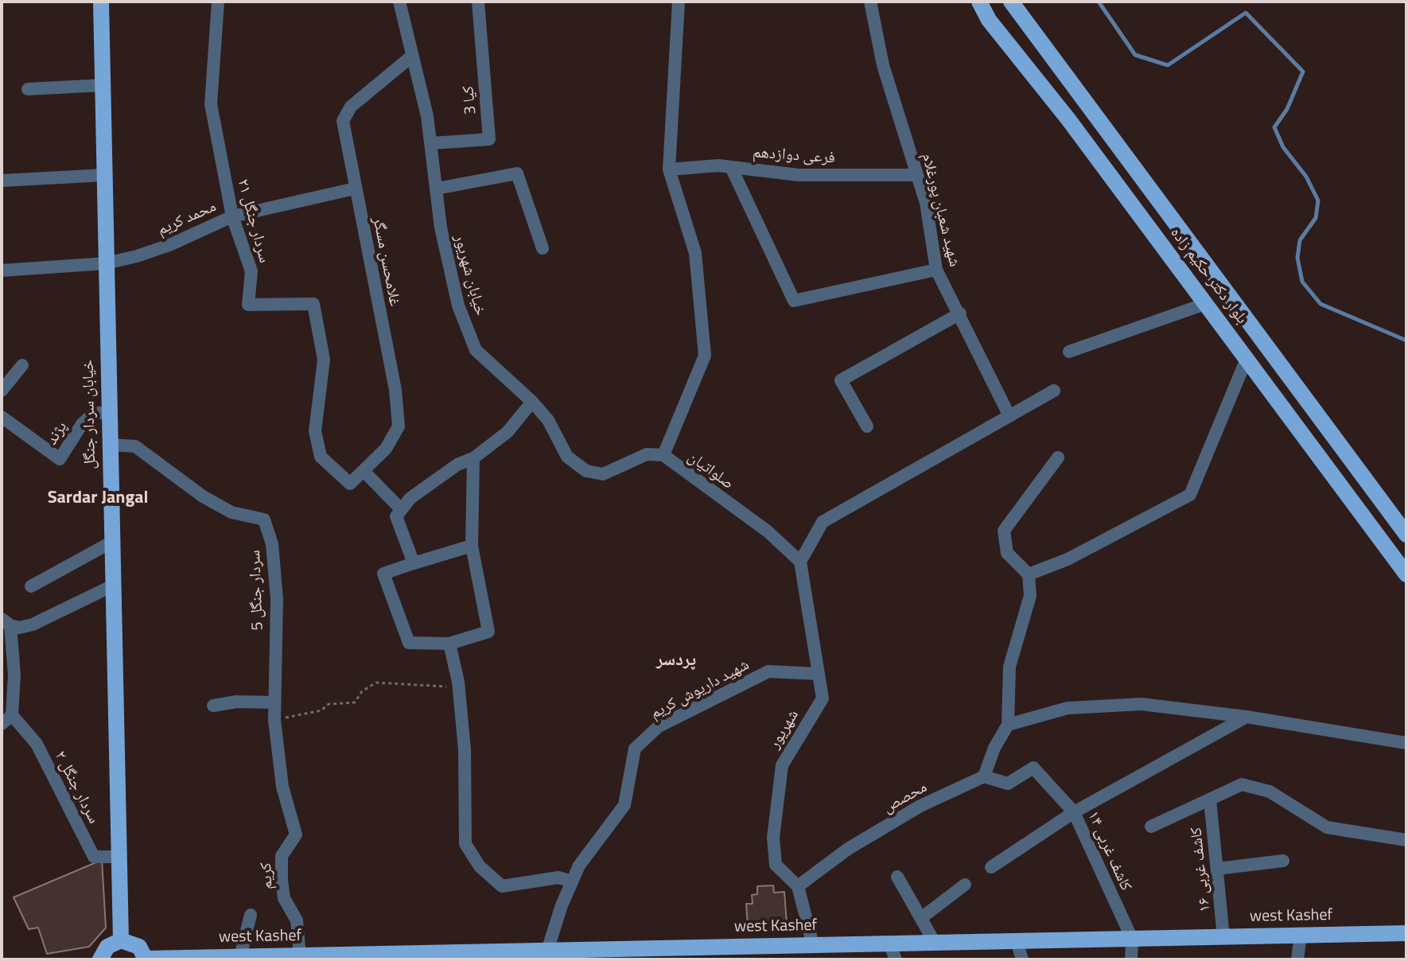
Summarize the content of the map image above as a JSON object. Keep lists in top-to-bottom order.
{
  "streets": {
    "main road": ["بلوار دکتر حکیم زاده", "خیابان سردار جنگل", "west Kashef"],
    "street": [
      "کیا 3",
      "فرعی دوازدهم",
      "شهید شعبان پورغلام",
      "محمد کریم",
      "سردار جنگل ۲۱",
      "غلامحسن مسگر",
      "خیابان شهریور",
      "پژند",
      "صلواتیان",
      "سردار جنگل 5",
      "شهید داریوش کریم",
      "شهریور",
      "سردار جنگل ۲",
      "محصص",
      "کاشف غربی ۱۴",
      "کاشف غربی ۱۶",
      "کریم"
    ]
  },
  "crossings": [
    ["کیا 3", "خیابان شهریور"],
    ["فرعی دوازدهم", "شهید شعبان پورغلام"],
    ["فرعی دوازدهم", "صلواتیان"],
    ["محمد کریم", "سردار جنگل ۲۱"],
    ["محمد کریم", "غلامحسن مسگر"],
    ["محمد کریم", "خیابان سردار جنگل"],
    ["سردار جنگل ۲۱", "غلامحسن مسگر"],
    ["غلامحسن مسگر", "خیابان شهریور"],
    ["خیابان شهریور", "صلواتیان"],
    ["خیابان سردار جنگل", "پژند"],
    ["خیابان سردار جنگل", "سردار جنگل 5"],
    ["خیابان سردار جنگل", "سردار جنگل ۲"],
    ["صلواتیان", "شهریور"],
    ["سردار جنگل 5", "کریم"],
    ["شهید داریوش کریم", "شهریور"],
    ["شهید داریوش کریم", "west Kashef"],
    ["شهریور", "محصص"],
    ["محصص", "کاشف غربی ۱۴"],
    ["کاشف غربی ۱۴", "west Kashef"],
    ["کاشف غربی ۱۶", "west Kashef"],
    ["کریم", "west Kashef"]
  ],
  "districts": ["Sardar Jangal", "پردسر"]
}
